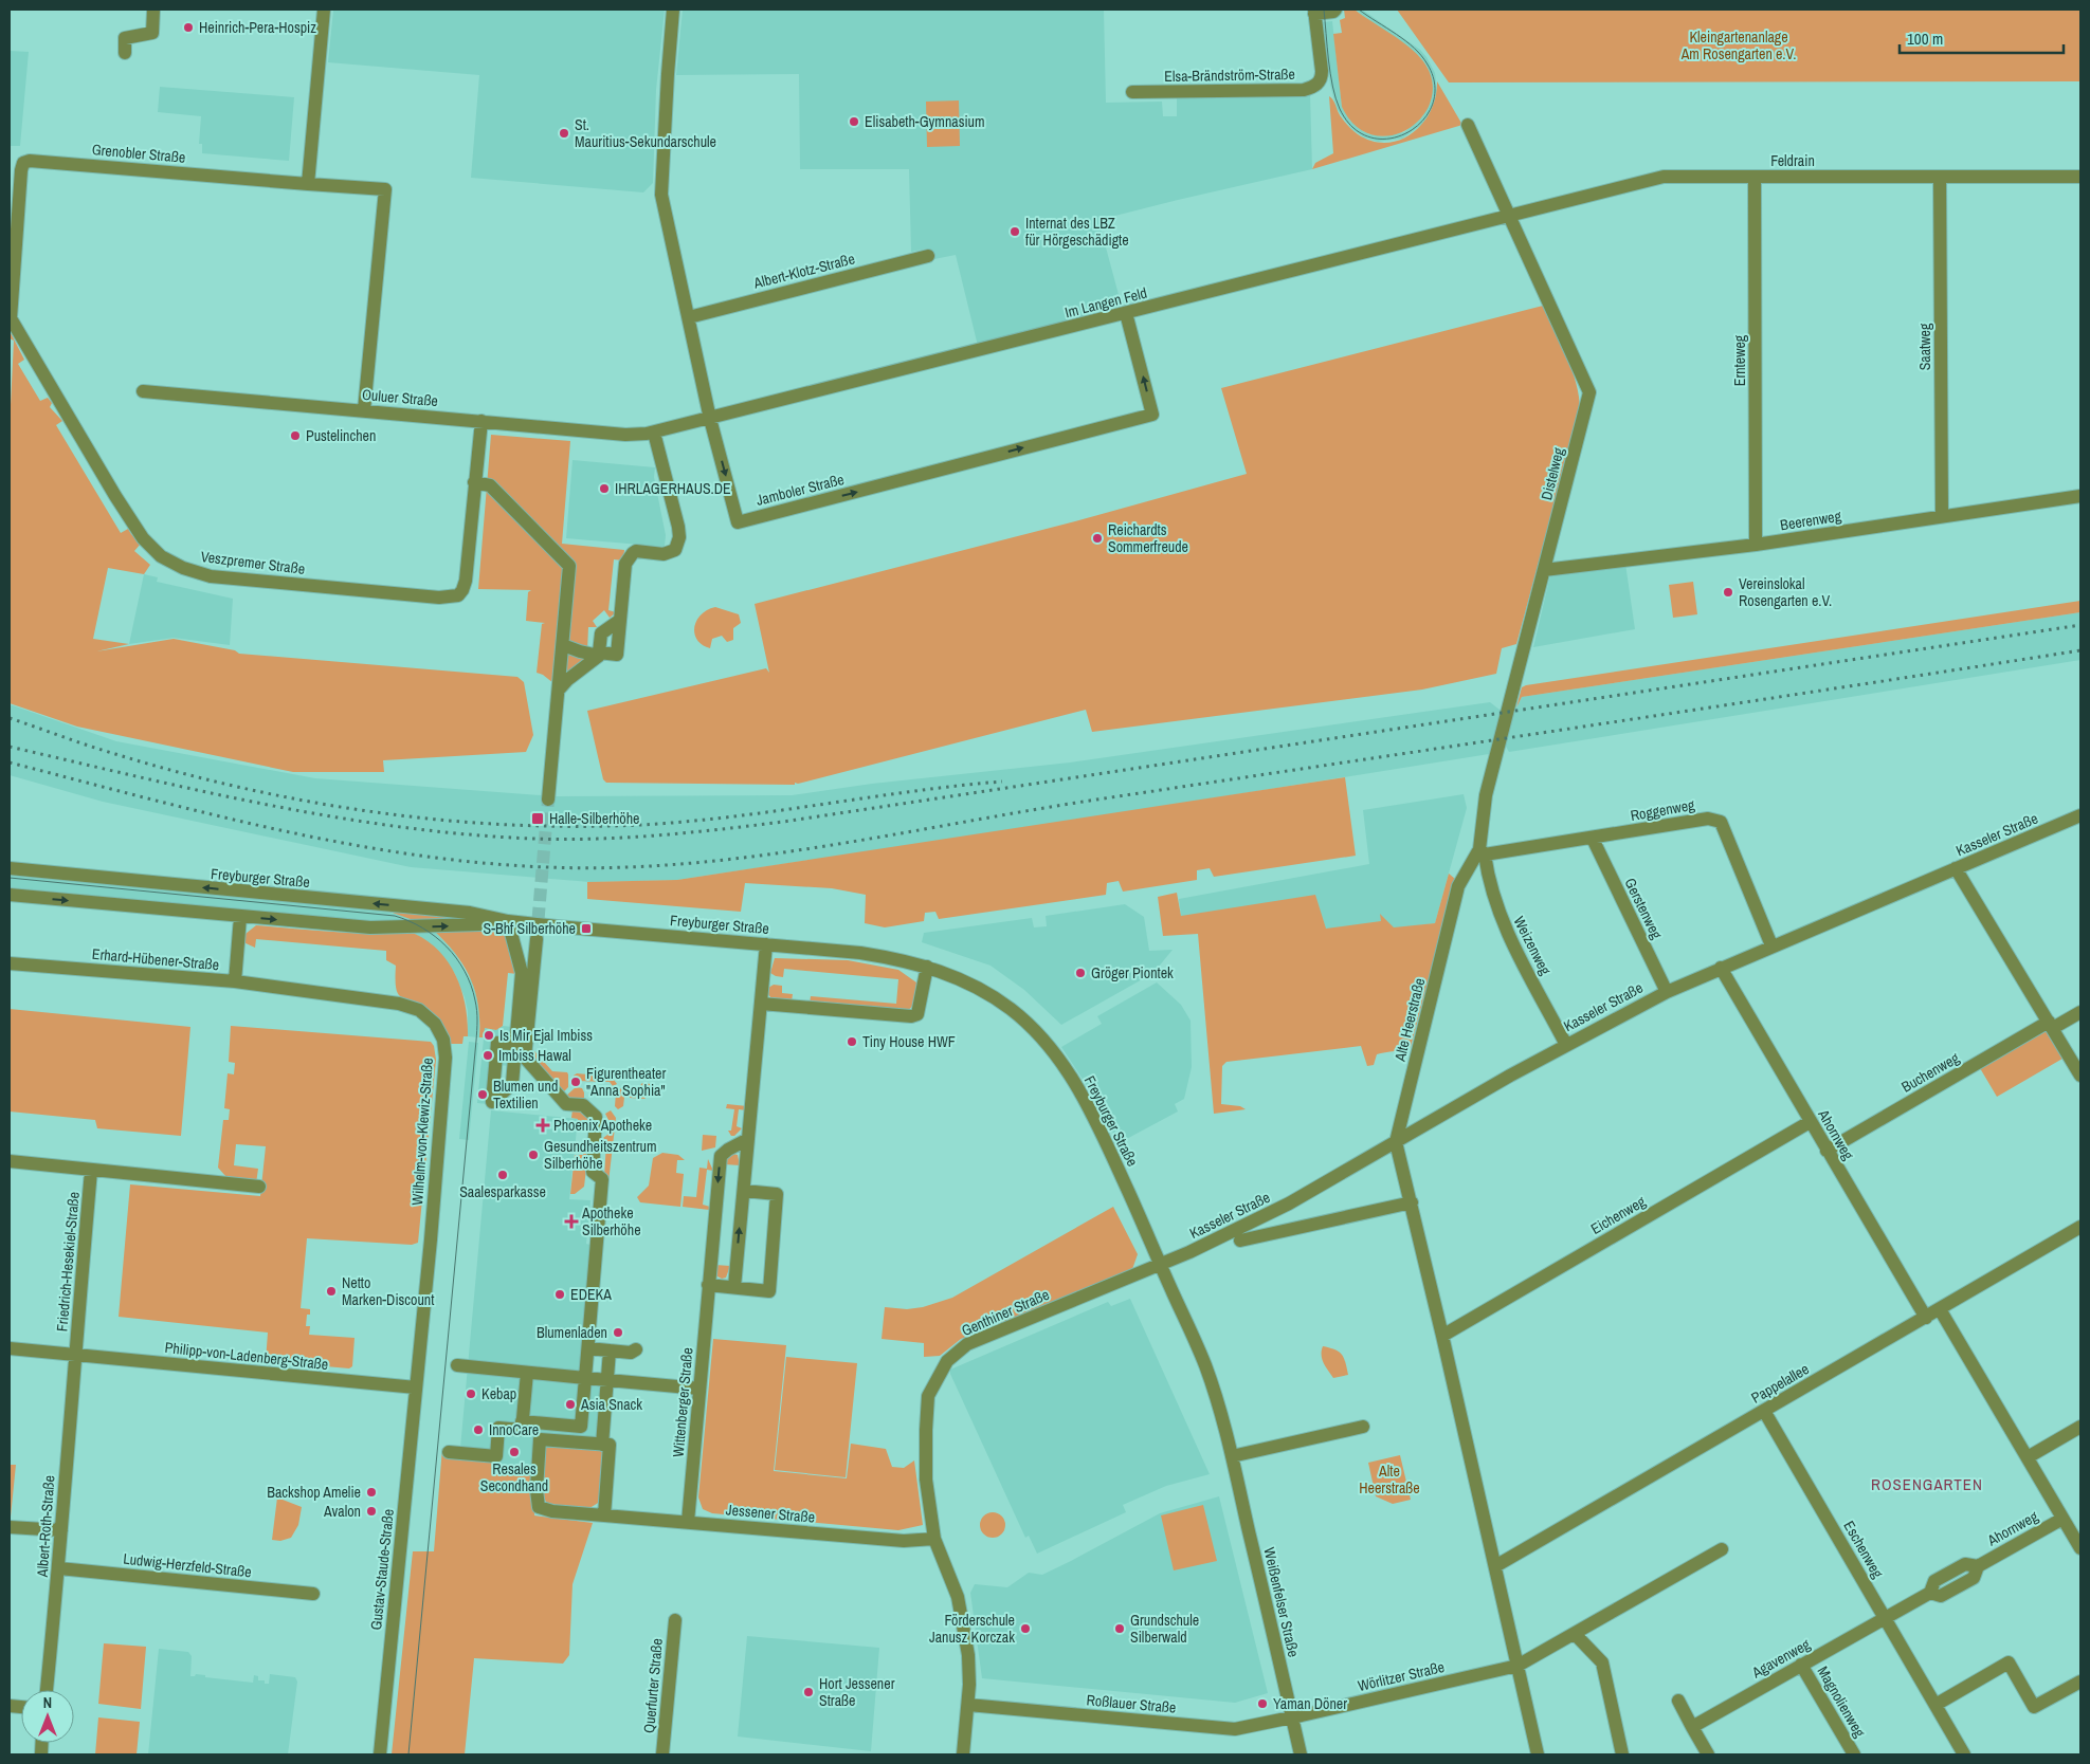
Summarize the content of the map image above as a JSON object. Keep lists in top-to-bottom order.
{
  "streets": {
    "street": [
      "Elsa-Brändström-Straße",
      "Grenobler Straße",
      "Feldrain",
      "Albert-Klotz-Straße",
      "Im Langen Feld",
      "Saatweg",
      "Ernteweg",
      "Ouluer Straße",
      "Distelweg",
      "Jamboler Straße",
      "Beerenweg",
      "Veszpremer Straße",
      "Roggenweg",
      "Kasseler Straße",
      "Freyburger Straße",
      "Gerstenweg",
      "Weizenweg",
      "Erhard-Hübener-Straße",
      "Alte Heerstraße",
      "Buchenweg",
      "Wilhelm-von-Klewiz-Straße",
      "Ahornweg",
      "Eichenweg",
      "Friedrich-Hesekiel-Straße",
      "Genthiner Straße",
      "Philipp-von-Ladenberg-Straße",
      "Pappelallee",
      "Wittenberger Straße",
      "Jessener Straße",
      "Albert-Roth-Straße",
      "Eschenweg",
      "Ludwig-Herzfeld-Straße",
      "Gustav-Staude-Straße",
      "Weißenfelser Straße",
      "Agavenweg",
      "Wörlitzer Straße",
      "Querfurter Straße",
      "Magnolienweg",
      "Roßlauer Straße"
    ]
  },
  "crossings": [
    ["Grenobler Straße", "Ouluer Straße"],
    ["Grenobler Straße", "Veszpremer Straße"],
    ["Feldrain", "Im Langen Feld"],
    ["Feldrain", "Saatweg"],
    ["Feldrain", "Ernteweg"],
    ["Feldrain", "Distelweg"],
    ["Albert-Klotz-Straße", "Jamboler Straße"],
    ["Im Langen Feld", "Ouluer Straße"],
    ["Im Langen Feld", "Distelweg"],
    ["Im Langen Feld", "Jamboler Straße"],
    ["Saatweg", "Beerenweg"],
    ["Ernteweg", "Beerenweg"],
    ["Ouluer Straße", "Jamboler Straße"],
    ["Ouluer Straße", "Veszpremer Straße"],
    ["Distelweg", "Beerenweg"],
    ["Distelweg", "Roggenweg"],
    ["Distelweg", "Weizenweg"],
    ["Distelweg", "Alte Heerstraße"],
    ["Roggenweg", "Kasseler Straße"],
    ["Roggenweg", "Gerstenweg"],
    ["Roggenweg", "Weizenweg"],
    ["Roggenweg", "Alte Heerstraße"],
    ["Kasseler Straße", "Freyburger Straße"],
    ["Kasseler Straße", "Gerstenweg"],
    ["Kasseler Straße", "Weizenweg"],
    ["Kasseler Straße", "Alte Heerstraße"],
    ["Kasseler Straße", "Ahornweg"],
    ["Kasseler Straße", "Genthiner Straße"],
    ["Kasseler Straße", "Weißenfelser Straße"],
    ["Freyburger Straße", "Erhard-Hübener-Straße"],
    ["Freyburger Straße", "Genthiner Straße"],
    ["Freyburger Straße", "Weißenfelser Straße"],
    ["Weizenweg", "Alte Heerstraße"],
    ["Erhard-Hübener-Straße", "Wilhelm-von-Klewiz-Straße"],
    ["Alte Heerstraße", "Eichenweg"],
    ["Alte Heerstraße", "Pappelallee"],
    ["Alte Heerstraße", "Wörlitzer Straße"],
    ["Buchenweg", "Ahornweg"],
    ["Wilhelm-von-Klewiz-Straße", "Philipp-von-Ladenberg-Straße"],
    ["Wilhelm-von-Klewiz-Straße", "Gustav-Staude-Straße"],
    ["Ahornweg", "Eichenweg"],
    ["Ahornweg", "Pappelallee"],
    ["Ahornweg", "Eschenweg"],
    ["Ahornweg", "Agavenweg"],
    ["Friedrich-Hesekiel-Straße", "Philipp-von-Ladenberg-Straße"],
    ["Friedrich-Hesekiel-Straße", "Albert-Roth-Straße"],
    ["Genthiner Straße", "Jessener Straße"],
    ["Genthiner Straße", "Weißenfelser Straße"],
    ["Genthiner Straße", "Roßlauer Straße"],
    ["Philipp-von-Ladenberg-Straße", "Albert-Roth-Straße"],
    ["Philipp-von-Ladenberg-Straße", "Gustav-Staude-Straße"],
    ["Pappelallee", "Eschenweg"],
    ["Wittenberger Straße", "Jessener Straße"],
    ["Albert-Roth-Straße", "Ludwig-Herzfeld-Straße"],
    ["Eschenweg", "Agavenweg"],
    ["Weißenfelser Straße", "Wörlitzer Straße"],
    ["Weißenfelser Straße", "Roßlauer Straße"],
    ["Agavenweg", "Magnolienweg"],
    ["Wörlitzer Straße", "Roßlauer Straße"]
  ],
  "districts": ["ROSENGARTEN"],
  "parks": ["Kleingartenanlage Am Rosengarten e.V.", "Alte Heerstraße"],
  "places": {
    "other": [
      "Heinrich-Pera-Hospiz",
      "Elisabeth-Gymnasium",
      "St. Mauritius-Sekundarschule",
      "Internat des LBZ für Hörgeschädigte",
      "Pustelinchen",
      "IHRLAGERHAUS.DE",
      "Reichardts Sommerfreude",
      "Vereinslokal Rosengarten e.V.",
      "Gröger Piontek",
      "Is Mir Ejal Imbiss",
      "Tiny House HWF",
      "Imbiss Hawal",
      "Figurentheater \"Anna Sophia\"",
      "Blumen und Textilien",
      "Gesundheitszentrum Silberhöhe",
      "Saalesparkasse",
      "Netto Marken-Discount",
      "EDEKA",
      "Blumenladen",
      "Kebap",
      "Asia Snack",
      "InnoCare",
      "Resales Secondhand",
      "Backshop Amelie",
      "Avalon",
      "Förderschule Janusz Korczak",
      "Grundschule Silberwald",
      "Hort Jessener Straße",
      "Yaman Döner"
    ],
    "transit": ["Halle-Silberhöhe", "S-Bhf Silberhöhe"],
    "health": ["Phoenix Apotheke", "Apotheke Silberhöhe"]
  },
  "scale_bar": "100 m",
  "north": "top"
}
